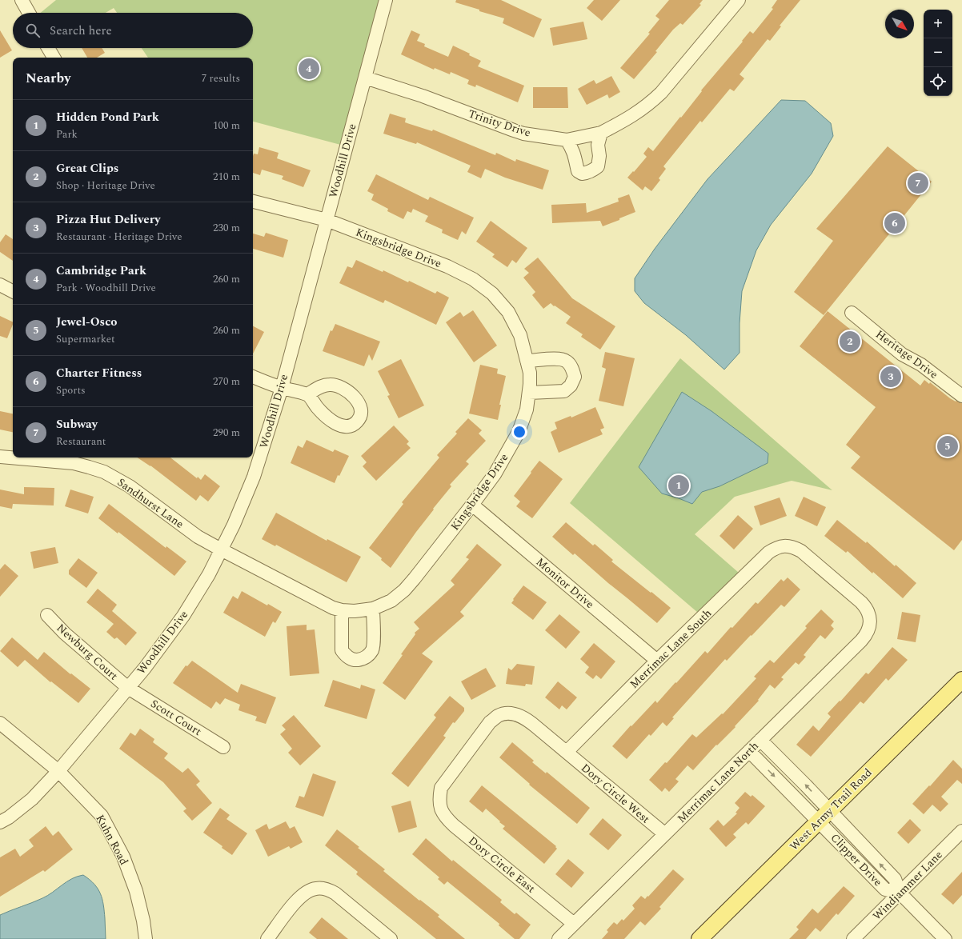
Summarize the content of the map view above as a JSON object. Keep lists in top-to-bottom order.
{
  "streets": {
    "main road": ["West Army Trail Road"],
    "street": [
      "Trinity Drive",
      "Woodhill Drive",
      "Kingsbridge Drive",
      "Heritage Drive",
      "Sandhurst Lane",
      "Monitor Drive",
      "Merrimac Lane South",
      "Newburg Court",
      "Scott Court",
      "Merrimac Lane North",
      "Dory Circle West",
      "Kuhn Road",
      "Clipper Drive",
      "Dory Circle East",
      "Windjammer Lane"
    ]
  },
  "crossings": [
    ["Trinity Drive", "Woodhill Drive"],
    ["Woodhill Drive", "Kingsbridge Drive"],
    ["Woodhill Drive", "Sandhurst Lane"],
    ["Woodhill Drive", "Newburg Court"],
    ["Woodhill Drive", "Scott Court"],
    ["Woodhill Drive", "Kuhn Road"],
    ["Kingsbridge Drive", "Sandhurst Lane"],
    ["Kingsbridge Drive", "Monitor Drive"],
    ["Monitor Drive", "Merrimac Lane South"],
    ["Merrimac Lane South", "Merrimac Lane North"],
    ["Merrimac Lane South", "Dory Circle West"],
    ["Newburg Court", "Scott Court"],
    ["Merrimac Lane North", "Dory Circle West"],
    ["Merrimac Lane North", "Clipper Drive"],
    ["Merrimac Lane North", "Dory Circle East"],
    ["Dory Circle West", "Dory Circle East"],
    ["West Army Trail Road", "Clipper Drive"],
    ["Clipper Drive", "Windjammer Lane"]
  ],
  "north": "bottom right",
  "page": {
    "map_buttons": ["+", "−"],
    "search": "Search here",
    "pins": [
      "4",
      "7",
      "6",
      "2",
      "3",
      "5",
      "1"
    ],
    "heading": ["Nearby", "7 results"],
    "list": [
      {
        "mark": "1",
        "name": "Hidden Pond Park",
        "note": "Park",
        "value": "100 m"
      },
      {
        "mark": "2",
        "name": "Great Clips",
        "note": "Shop · Heritage Drive",
        "value": "210 m"
      },
      {
        "mark": "3",
        "name": "Pizza Hut Delivery",
        "note": "Restaurant · Heritage Drive",
        "value": "230 m"
      },
      {
        "mark": "4",
        "name": "Cambridge Park",
        "note": "Park · Woodhill Drive",
        "value": "260 m"
      },
      {
        "mark": "5",
        "name": "Jewel-Osco",
        "note": "Supermarket",
        "value": "260 m"
      },
      {
        "mark": "6",
        "name": "Charter Fitness",
        "note": "Sports",
        "value": "270 m"
      },
      {
        "mark": "7",
        "name": "Subway",
        "note": "Restaurant",
        "value": "290 m"
      }
    ]
  }
}
